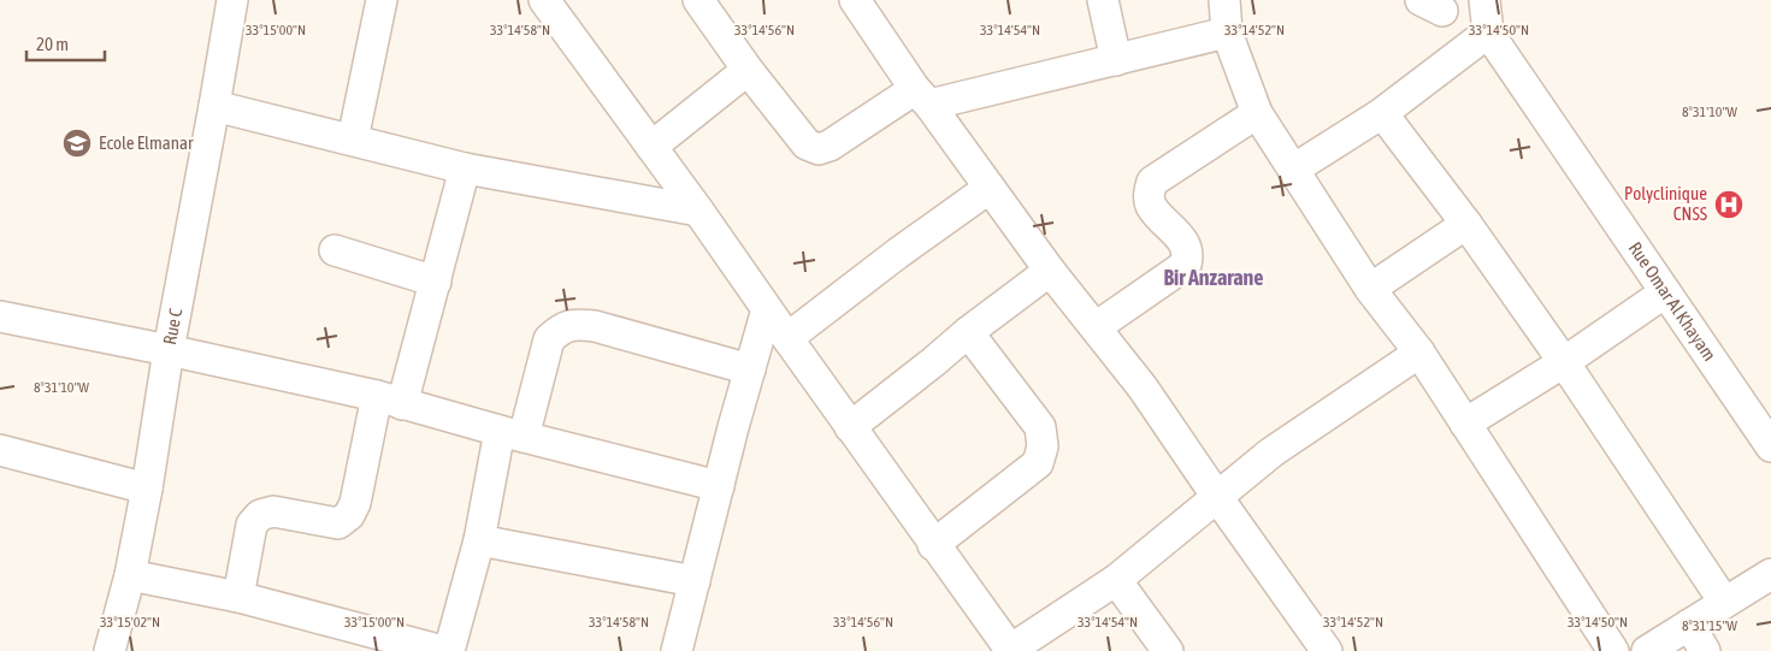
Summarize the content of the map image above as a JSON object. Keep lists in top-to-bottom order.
{
  "streets": {
    "street": ["Rue Omar Al Khayam", "Rue C"]
  },
  "districts": ["Bir Anzarane"],
  "places": {
    "school or university": ["Ecole Elmanar"],
    "hospital": ["Polyclinique CNSS"]
  },
  "scale_bar": "20 m",
  "coordinates": [
    "33°15'00\"N",
    "33°14'58\"N",
    "33°14'56\"N",
    "33°14'54\"N",
    "33°14'52\"N",
    "33°14'50\"N",
    "8°31'10\"W",
    "33°15'02\"N",
    "8°31'15\"W"
  ]
}
